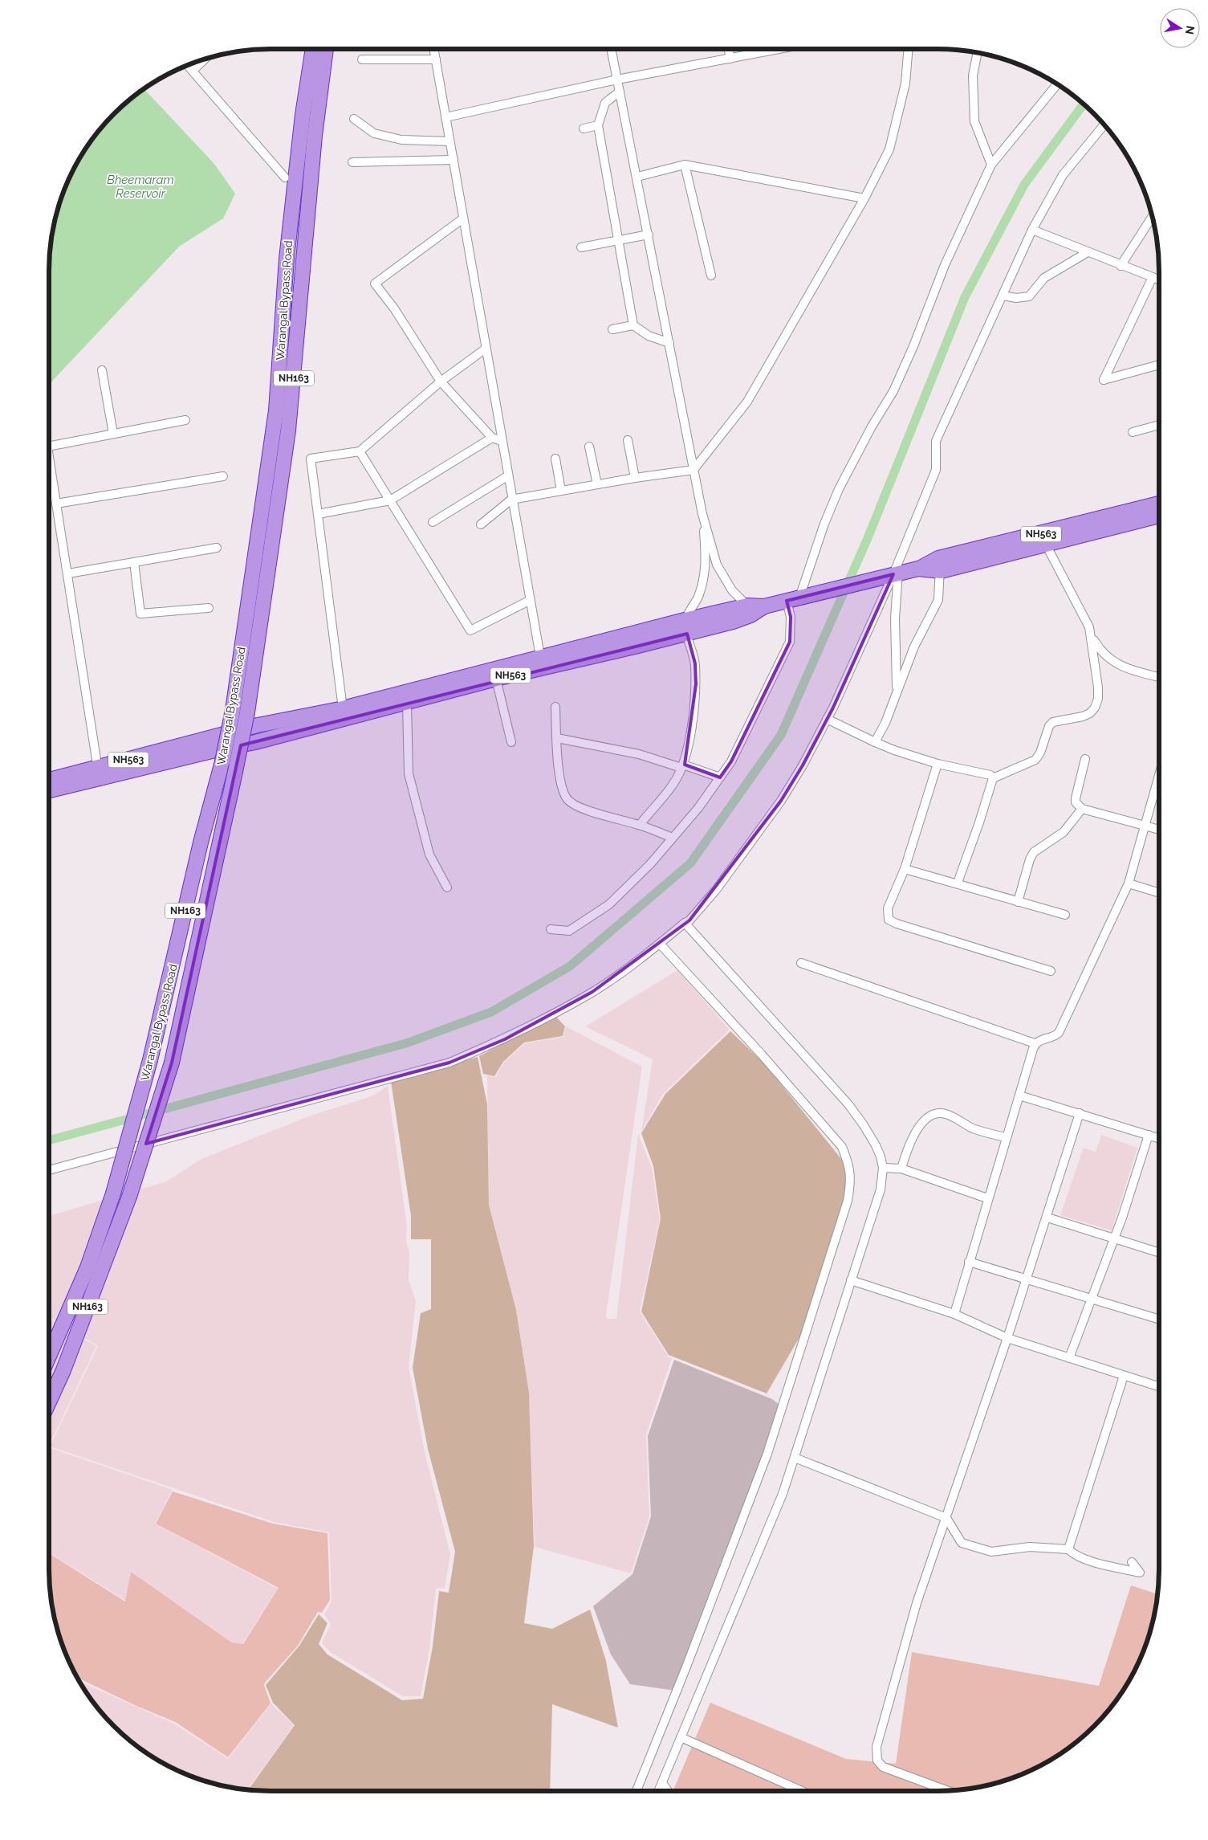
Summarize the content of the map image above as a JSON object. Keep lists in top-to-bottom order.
{
  "streets": {
    "highway": ["Warangal Bypass Road", "NH163", "NH563"]
  },
  "water": ["Bheemaram Reservoir"],
  "north": "right"
}
